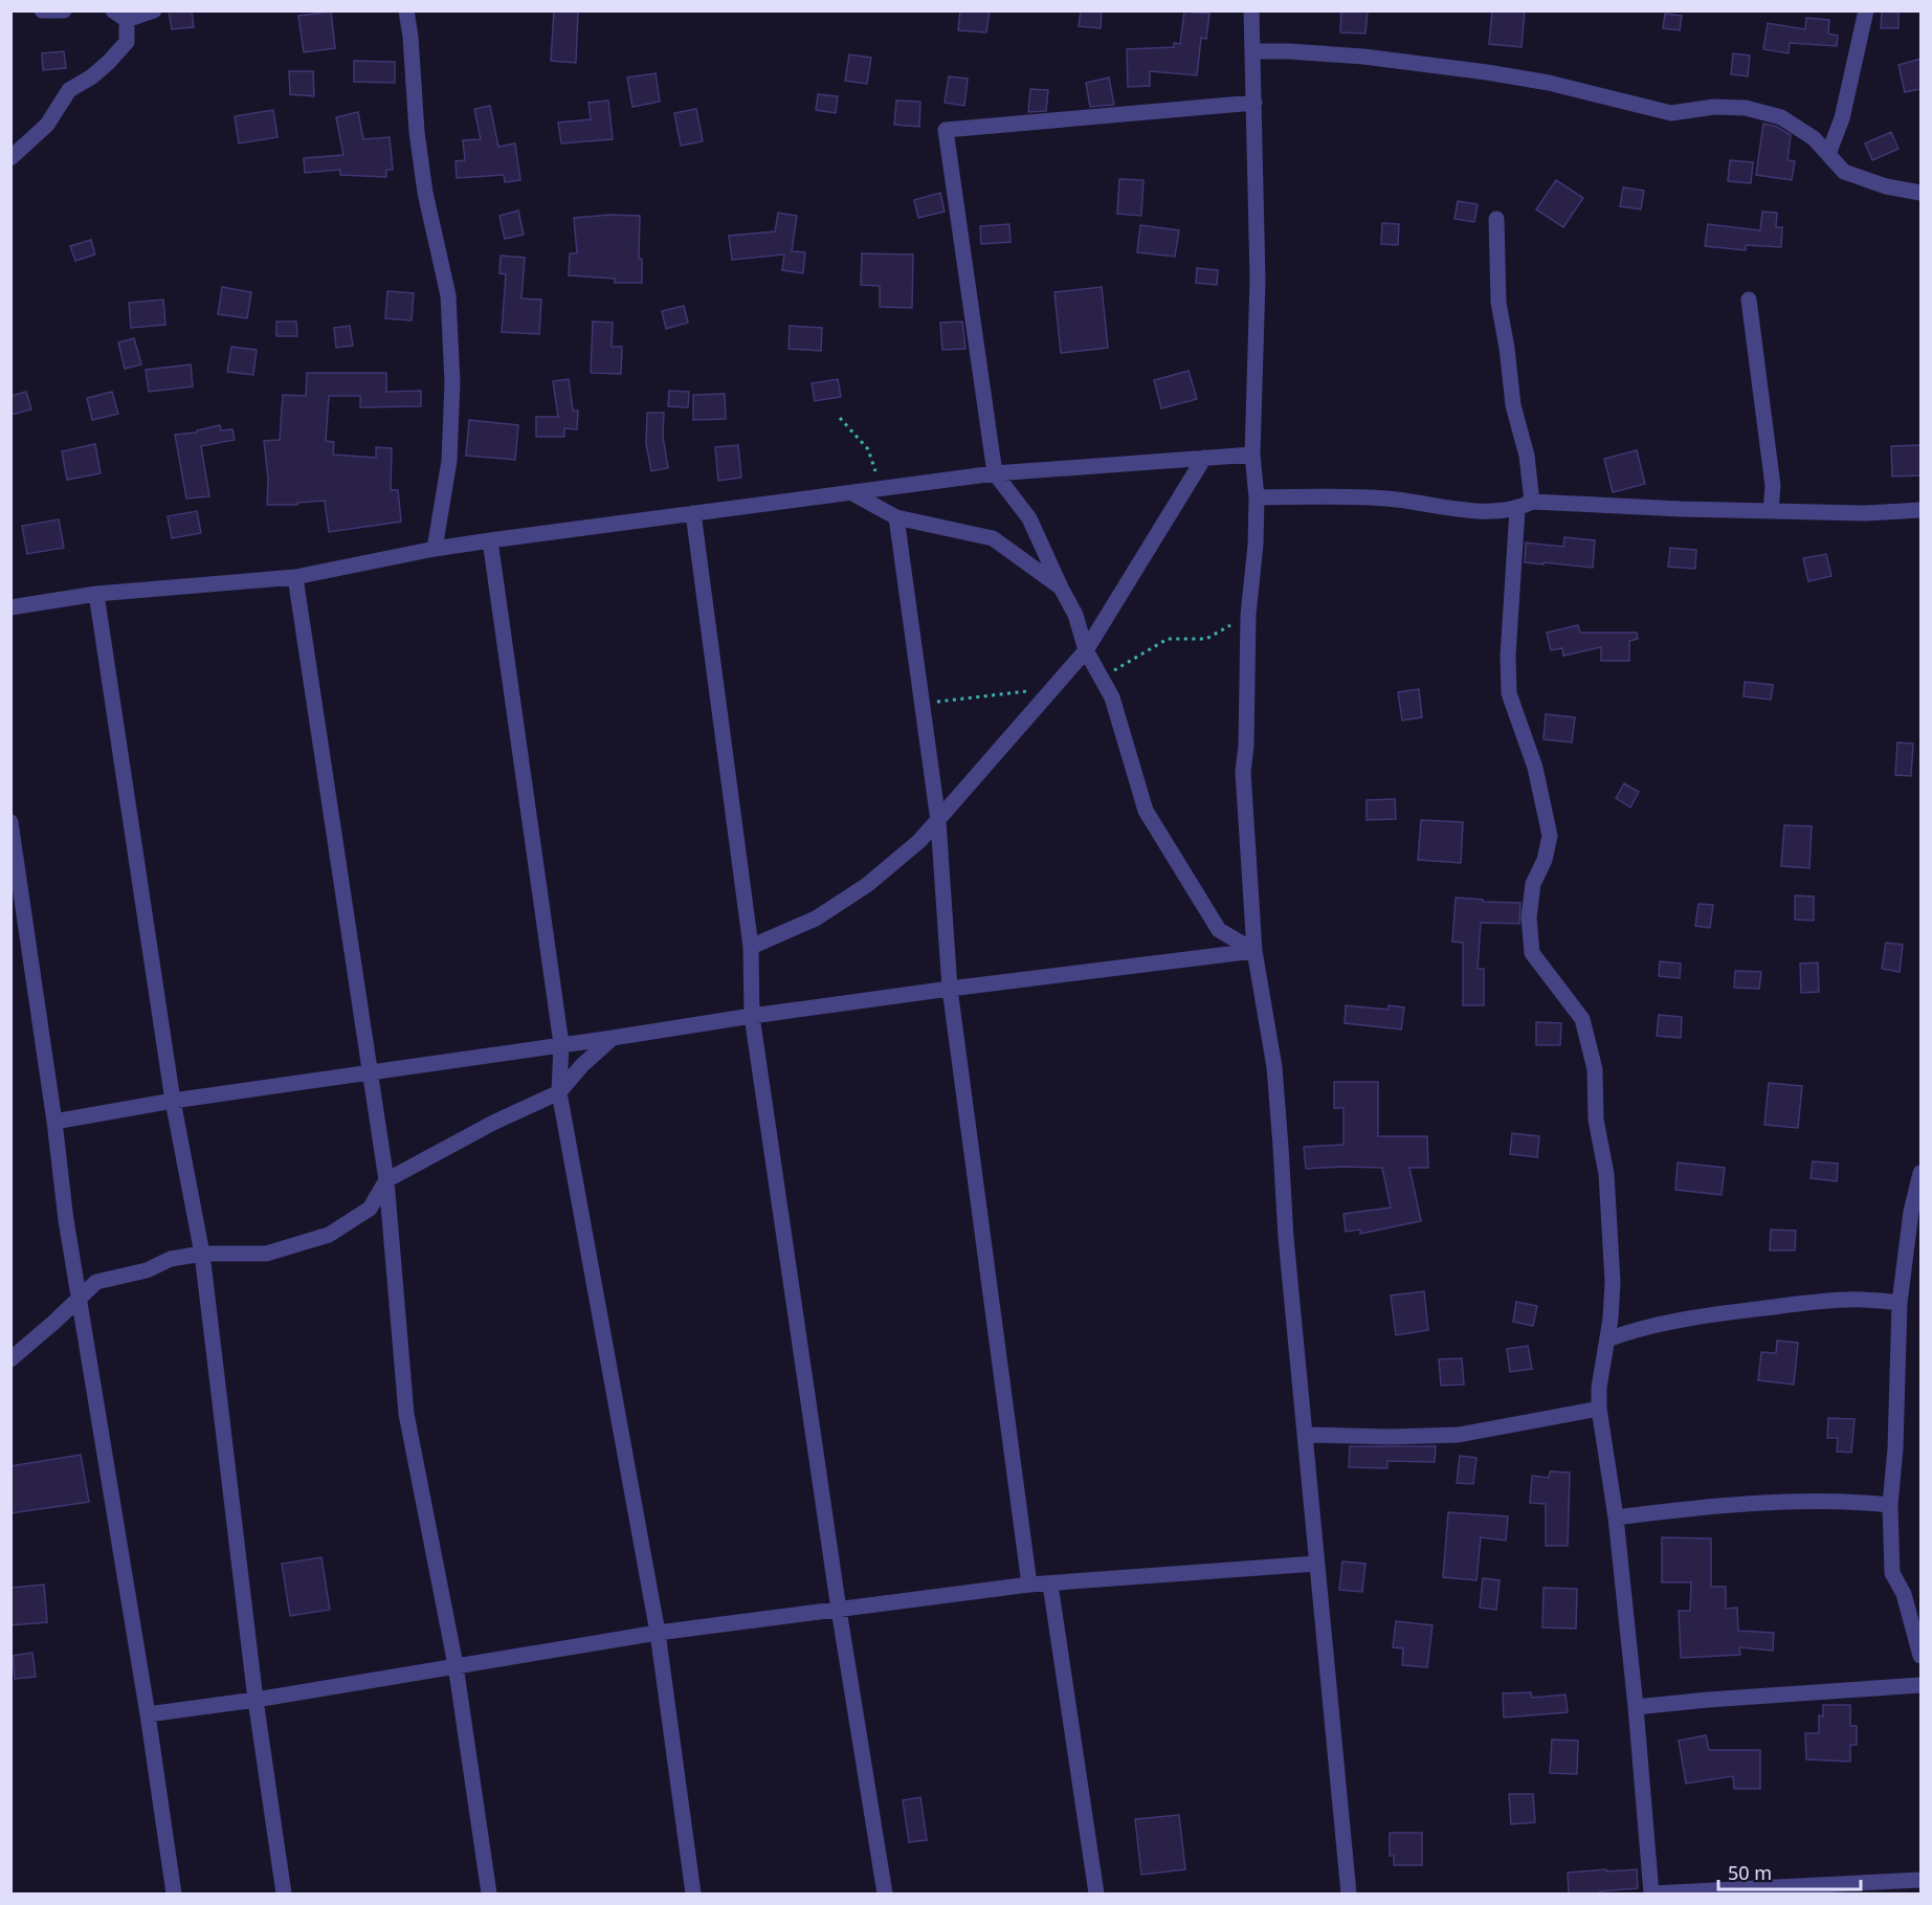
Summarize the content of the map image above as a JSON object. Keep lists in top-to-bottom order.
{
  "scale_bar": "50 m"
}
